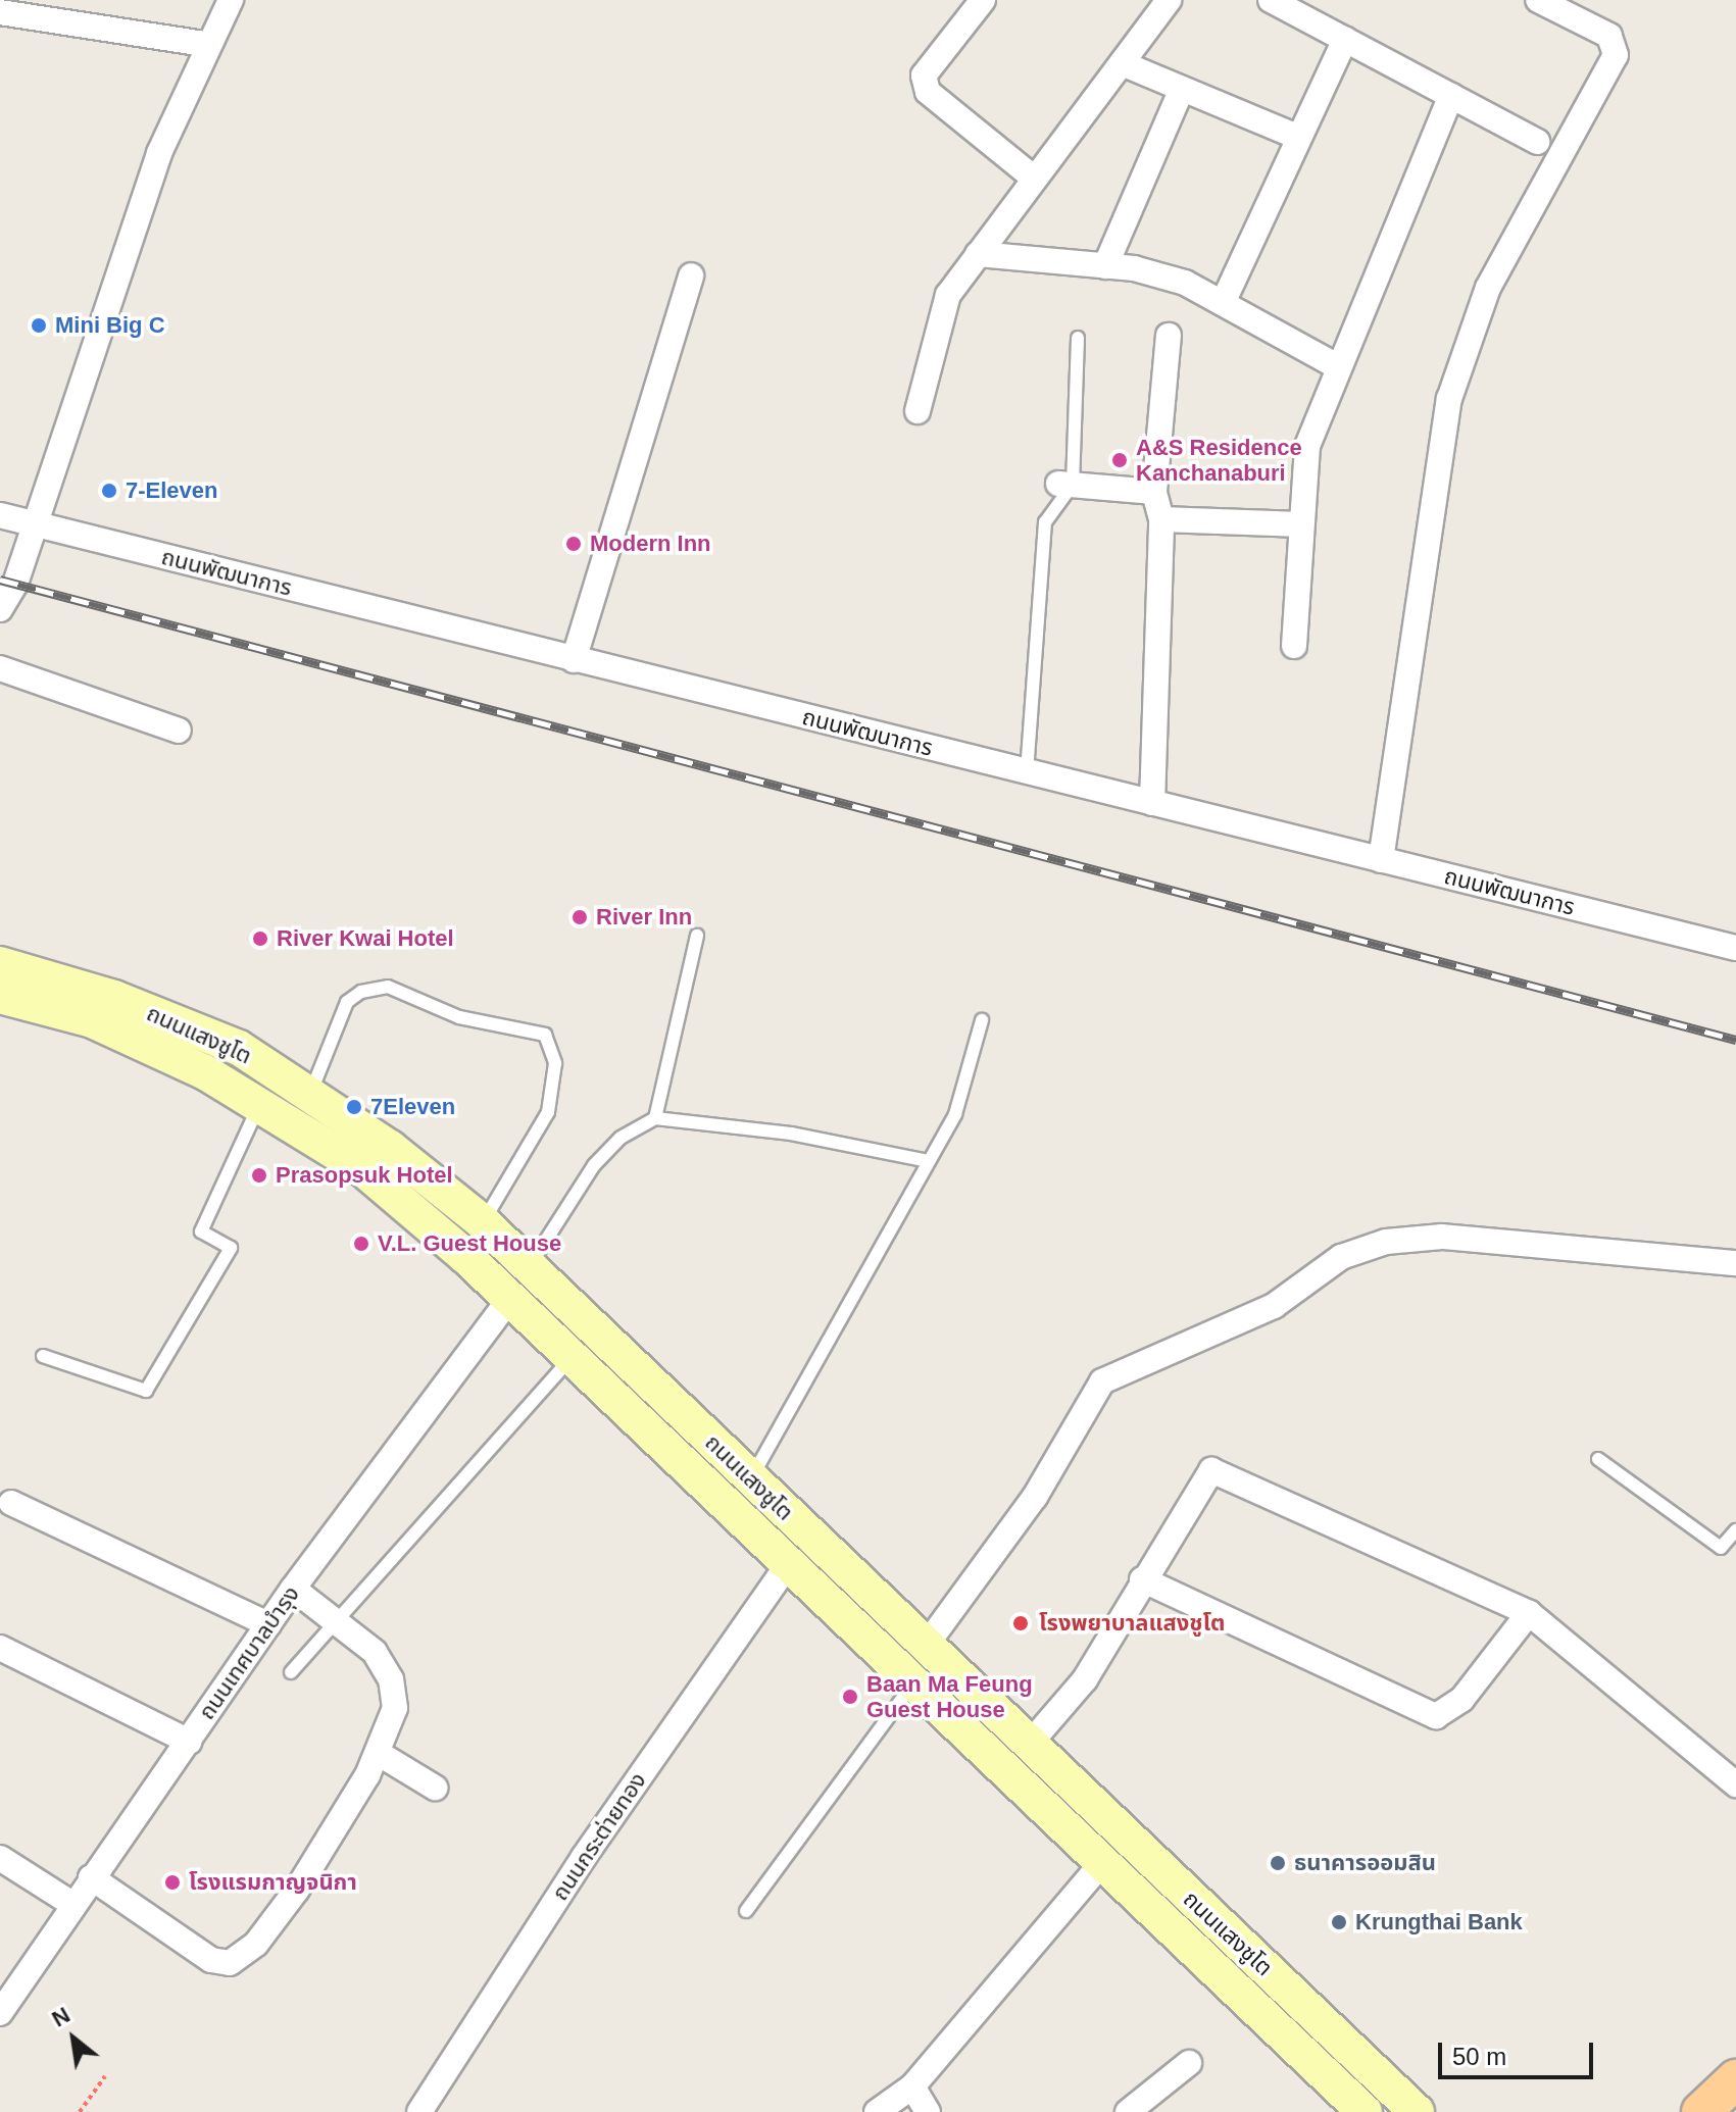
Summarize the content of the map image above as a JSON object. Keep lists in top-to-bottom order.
{
  "streets": {
    "main road": ["ถนนแสงชูโต"],
    "street": ["ถนนพัฒนาการ", "ถนนเทศบาลบำรุง", "ถนนกระต่ายทอง"]
  },
  "crossings": [
    ["ถนนแสงชูโต", "ถนนเทศบาลบำรุง"],
    ["ถนนแสงชูโต", "ถนนกระต่ายทอง"]
  ],
  "places": [
    "Mini Big C",
    "A&S Residence Kanchanaburi",
    "7-Eleven",
    "Modern Inn",
    "River Inn",
    "River Kwai Hotel",
    "7Eleven",
    "Prasopsuk Hotel",
    "V.L. Guest House",
    "โรงพยาบาลแสงชูโต",
    "Baan Ma Feung Guest House",
    "ธนาคารออมสิน",
    "โรงแรมกาญจนิกา",
    "Krungthai Bank"
  ],
  "scale_bar": "50 m",
  "north": "top left"
}
